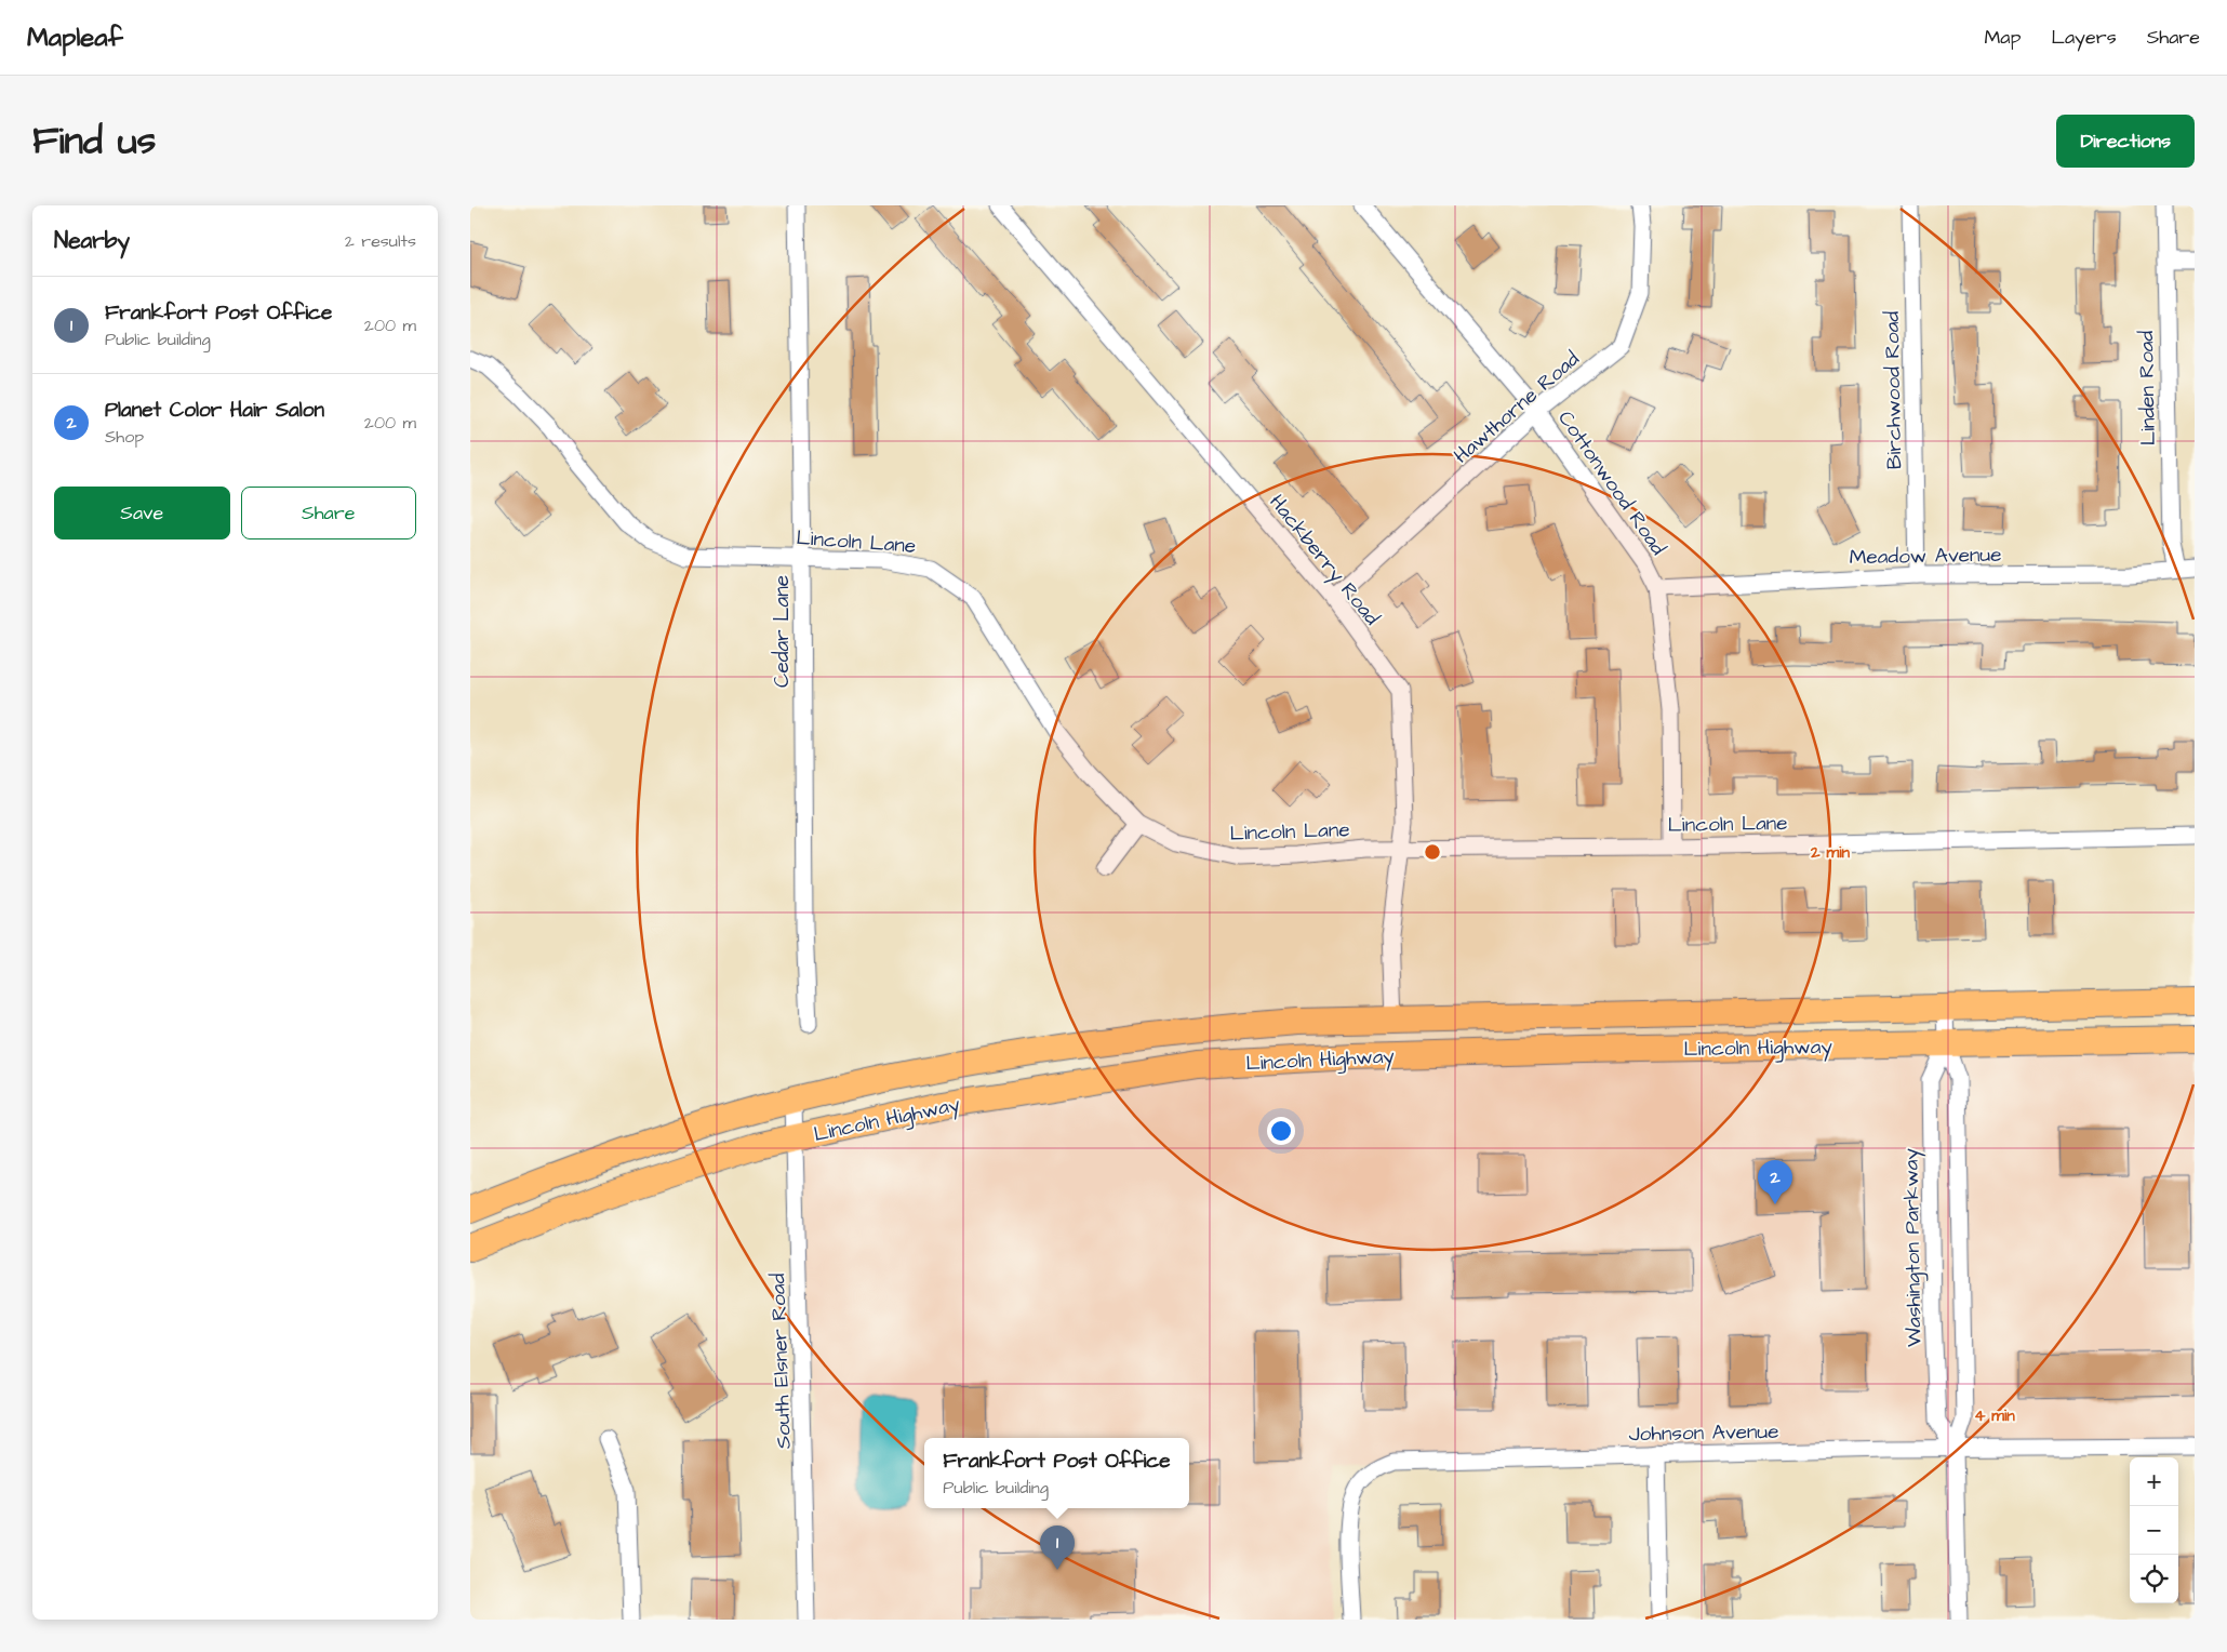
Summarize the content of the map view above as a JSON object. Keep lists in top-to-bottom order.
{
  "streets": {
    "main road": ["Lincoln Highway"],
    "street": [
      "Linden Road",
      "Birchwood Road",
      "Hawthorne Road",
      "Cottonwood Road",
      "Lincoln Lane",
      "Meadow Avenue",
      "Hackberry Road",
      "Cedar Lane",
      "Washington Parkway",
      "South Elsner Road",
      "Johnson Avenue"
    ]
  },
  "crossings": [
    ["Linden Road", "Meadow Avenue"],
    ["Birchwood Road", "Meadow Avenue"],
    ["Hawthorne Road", "Cottonwood Road"],
    ["Hawthorne Road", "Hackberry Road"],
    ["Cottonwood Road", "Lincoln Lane"],
    ["Cottonwood Road", "Meadow Avenue"],
    ["Lincoln Lane", "Hackberry Road"],
    ["Lincoln Lane", "Cedar Lane"],
    ["Hackberry Road", "Lincoln Highway"],
    ["Lincoln Highway", "Washington Parkway"],
    ["Lincoln Highway", "South Elsner Road"],
    ["Washington Parkway", "Johnson Avenue"]
  ],
  "page": {
    "header": "Mapleaf",
    "nav": ["Map", "Layers", "Share"],
    "title": "Find us",
    "buttons": [
      "Directions",
      ["Save", "Share"]
    ],
    "heading": ["Nearby", "2 results"],
    "list": [
      {
        "mark": "1",
        "name": "Frankfort Post Office",
        "note": "Public building",
        "value": "200 m"
      },
      {
        "mark": "2",
        "name": "Planet Color Hair Salon",
        "note": "Shop",
        "value": "200 m"
      }
    ],
    "pins": ["2", "1"],
    "popup": ["Frankfort Post Office", "Public building"],
    "map_buttons": ["+", "−"]
  },
  "rings": ["2 min", "4 min"]
}
